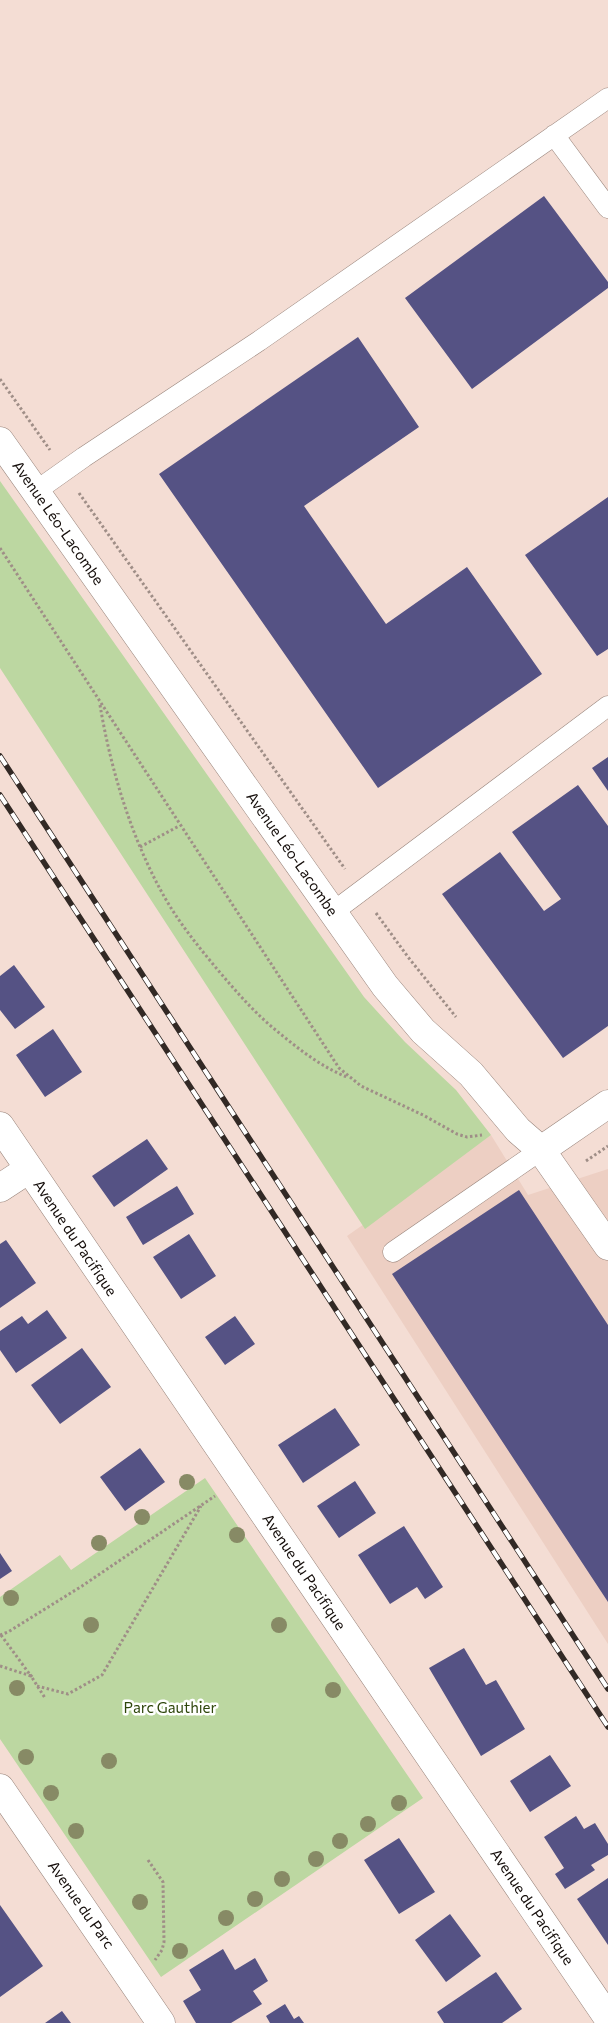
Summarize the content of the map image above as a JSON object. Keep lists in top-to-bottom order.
{
  "streets": {
    "street": ["Avenue Léo-Lacombe", "Avenue du Pacifique", "Avenue du Parc"]
  },
  "parks": ["Parc Gauthier"]
}
